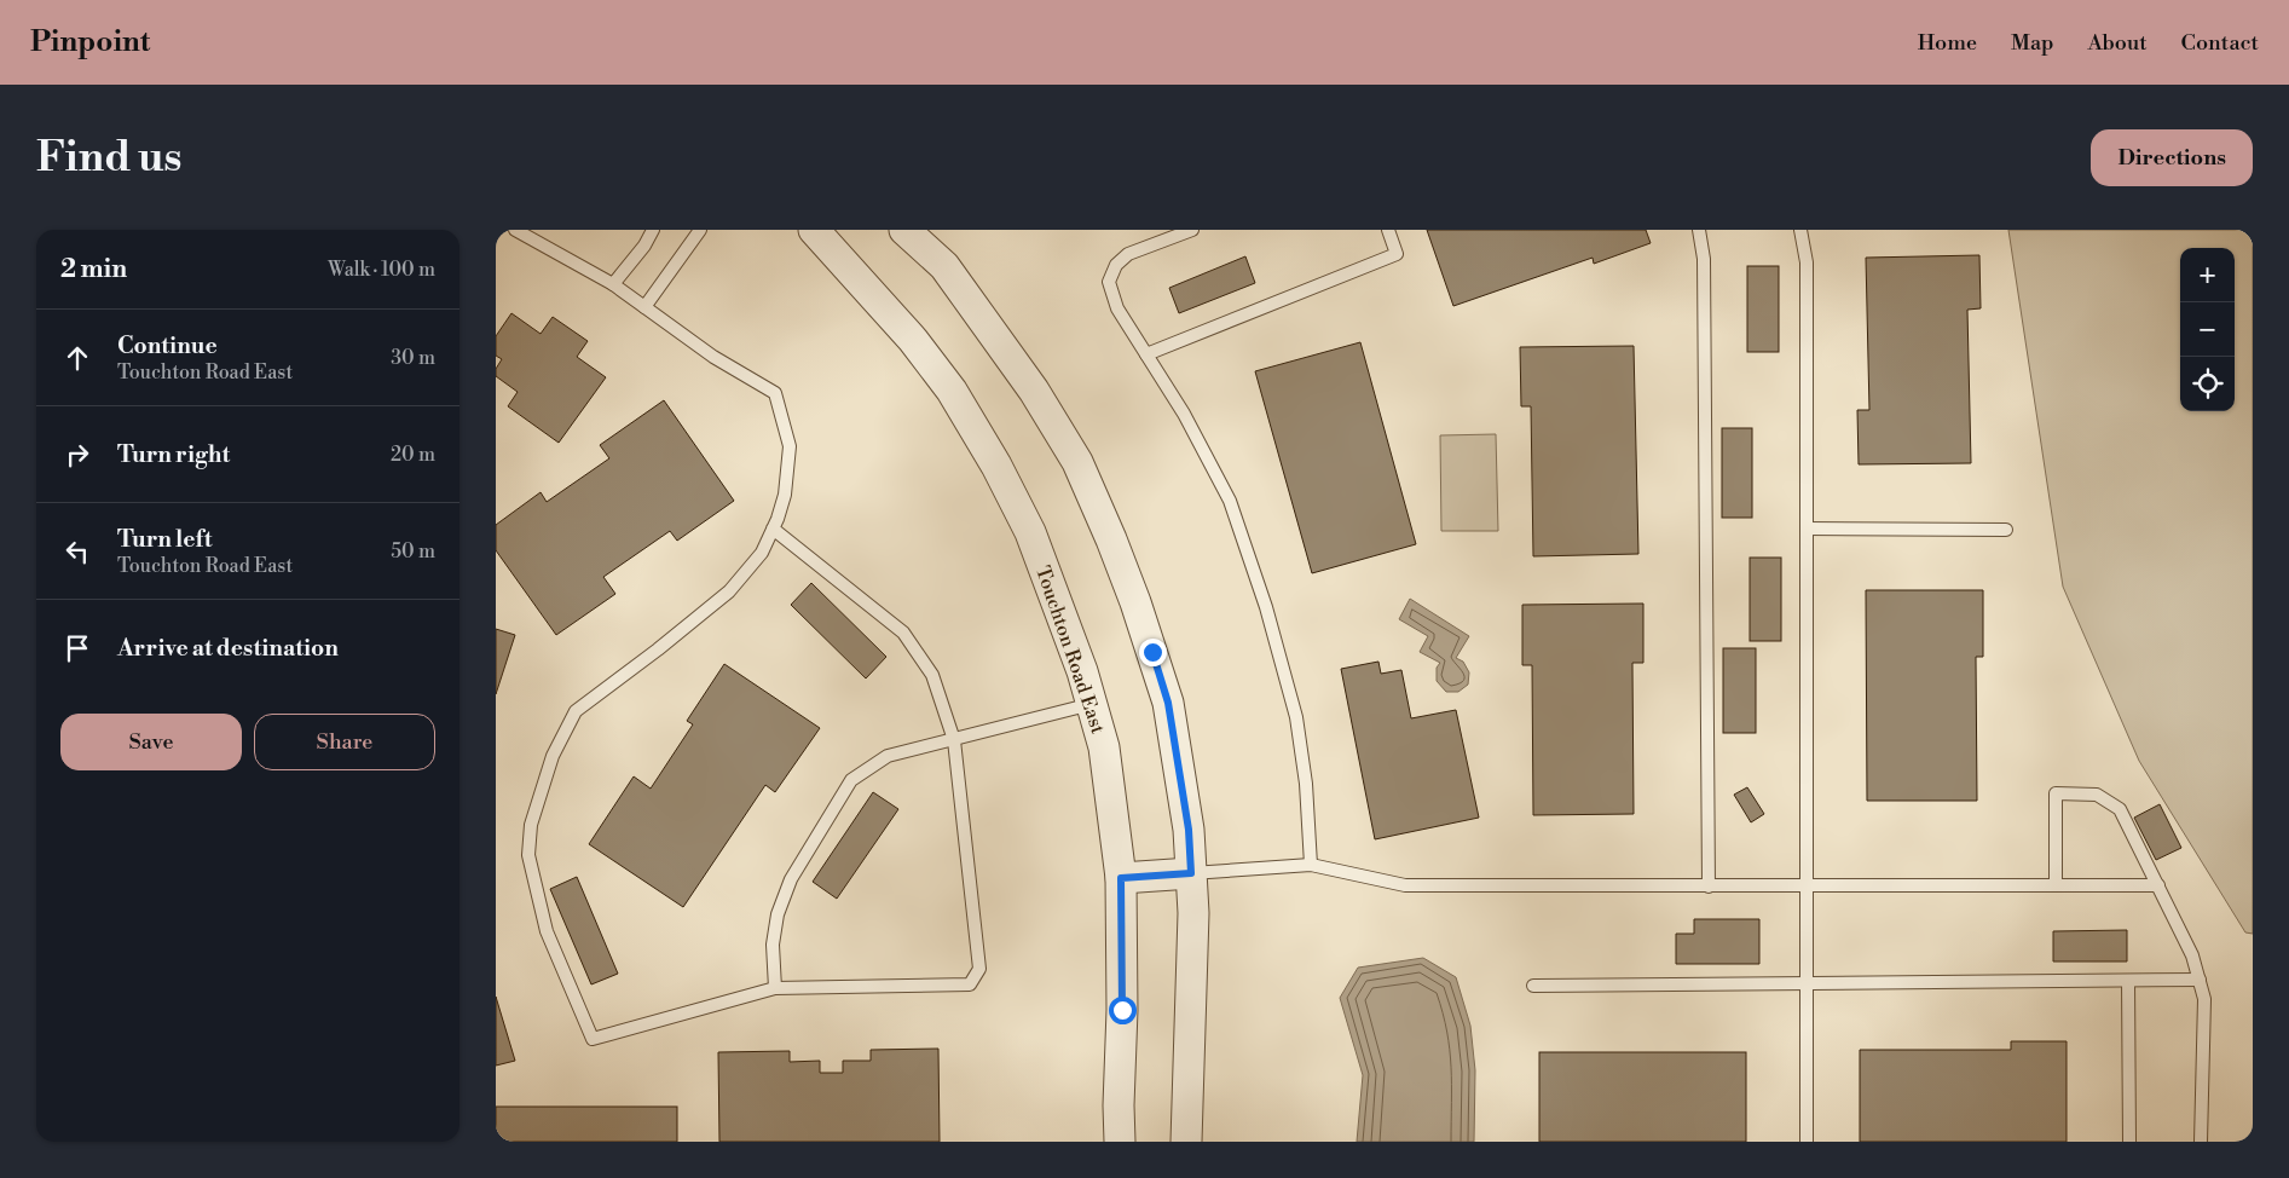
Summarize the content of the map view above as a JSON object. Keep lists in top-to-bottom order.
{
  "streets": {
    "street": ["Touchton Road East"]
  },
  "page": {
    "header": "Pinpoint",
    "nav": [
      "Home",
      "Map",
      "About",
      "Contact"
    ],
    "buttons": [
      "Directions",
      ["Save", "Share"]
    ],
    "title": "Find us",
    "heading": ["2 min", "Walk · 100 m"],
    "map_buttons": ["+", "−"],
    "list": [
      ["Continue", "Touchton Road East", "30 m"],
      ["Turn right", "20 m"],
      ["Turn left", "Touchton Road East", "50 m"],
      "Arrive at destination"
    ]
  }
}
